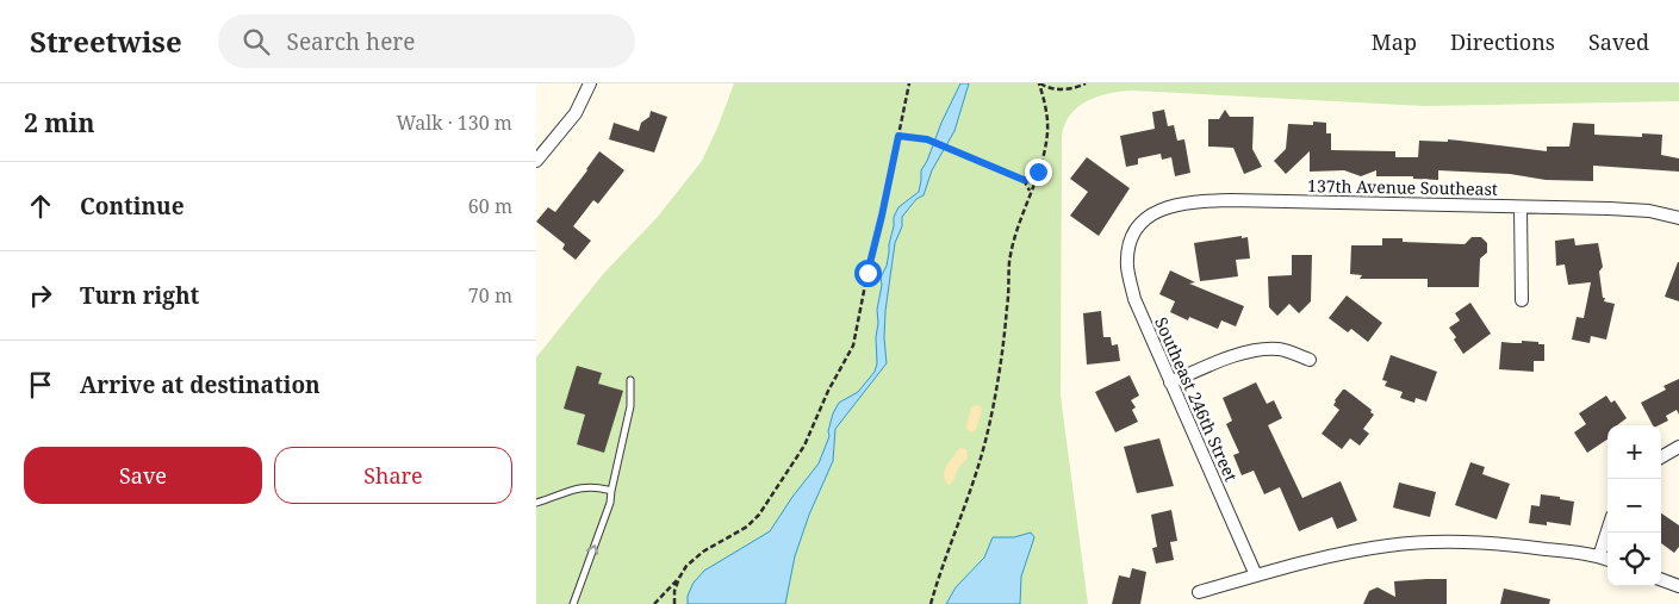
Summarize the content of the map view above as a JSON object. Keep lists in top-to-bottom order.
{
  "streets": {
    "street": ["137th Avenue Southeast", "Southeast 246th Street"]
  },
  "crossings": [
    ["137th Avenue Southeast", "Southeast 246th Street"]
  ],
  "page": {
    "header": "Streetwise",
    "search": "Search here",
    "nav": ["Map", "Directions", "Saved"],
    "heading": ["2 min", "Walk · 130 m"],
    "list": [
      ["Continue", "60 m"],
      ["Turn right", "70 m"],
      "Arrive at destination"
    ],
    "map_buttons": ["+", "−"],
    "buttons": ["Save", "Share"]
  }
}
